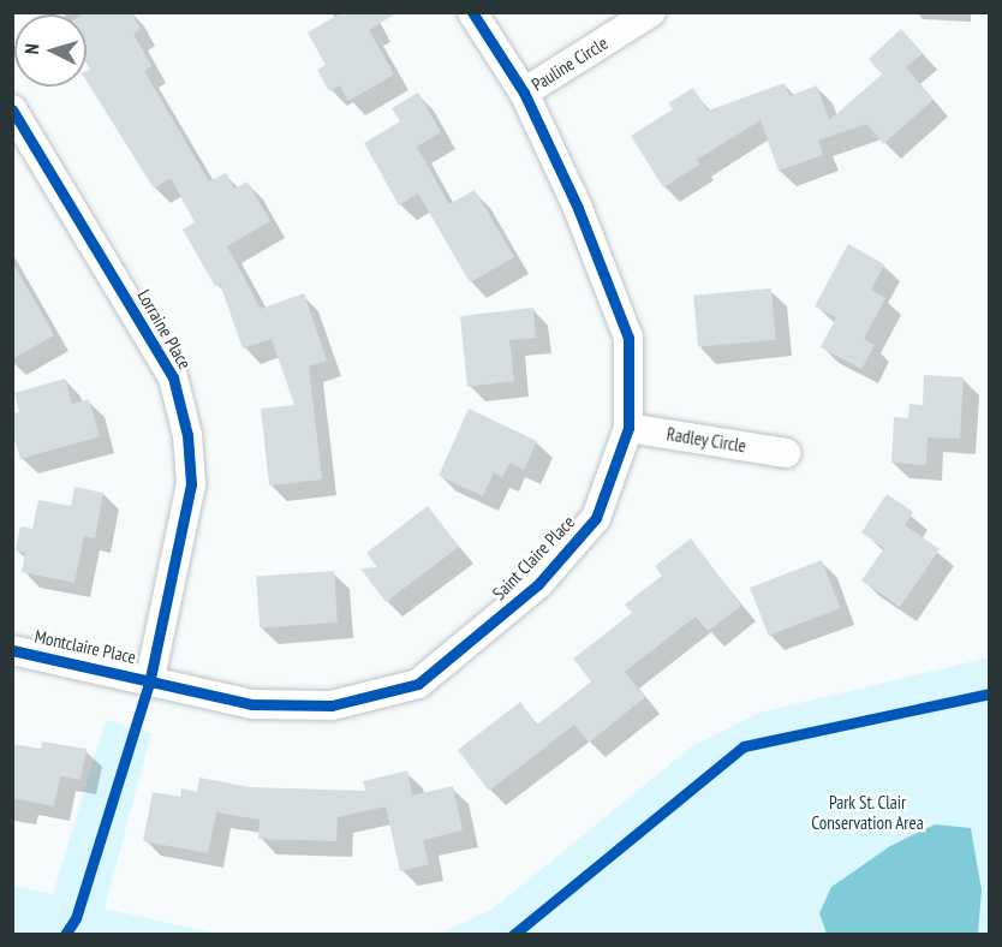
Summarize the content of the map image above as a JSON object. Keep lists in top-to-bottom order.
{
  "streets": {
    "street": [
      "Pauline Circle",
      "Lorraine Place",
      "Radley Circle",
      "Saint Claire Place",
      "Montclaire Place"
    ]
  },
  "crossings": [
    ["Pauline Circle", "Saint Claire Place"],
    ["Lorraine Place", "Saint Claire Place"],
    ["Lorraine Place", "Montclaire Place"],
    ["Radley Circle", "Saint Claire Place"],
    ["Saint Claire Place", "Montclaire Place"]
  ],
  "parks": ["Park St. Clair Conservation Area"],
  "north": "left"
}
